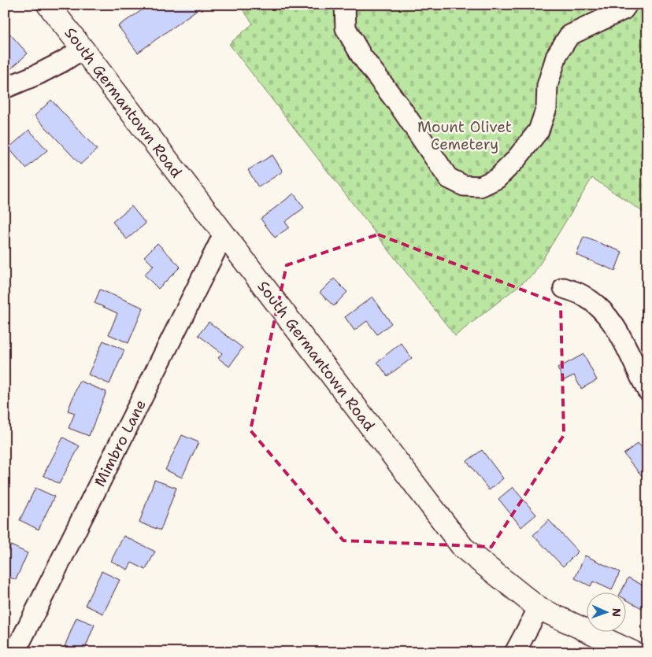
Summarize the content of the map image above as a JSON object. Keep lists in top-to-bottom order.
{
  "streets": {
    "main road": ["South Germantown Road"],
    "street": ["Mimbro Lane"]
  },
  "crossings": [
    ["South Germantown Road", "Mimbro Lane"]
  ],
  "parks": ["Mount Olivet Cemetery"],
  "north": "right"
}
